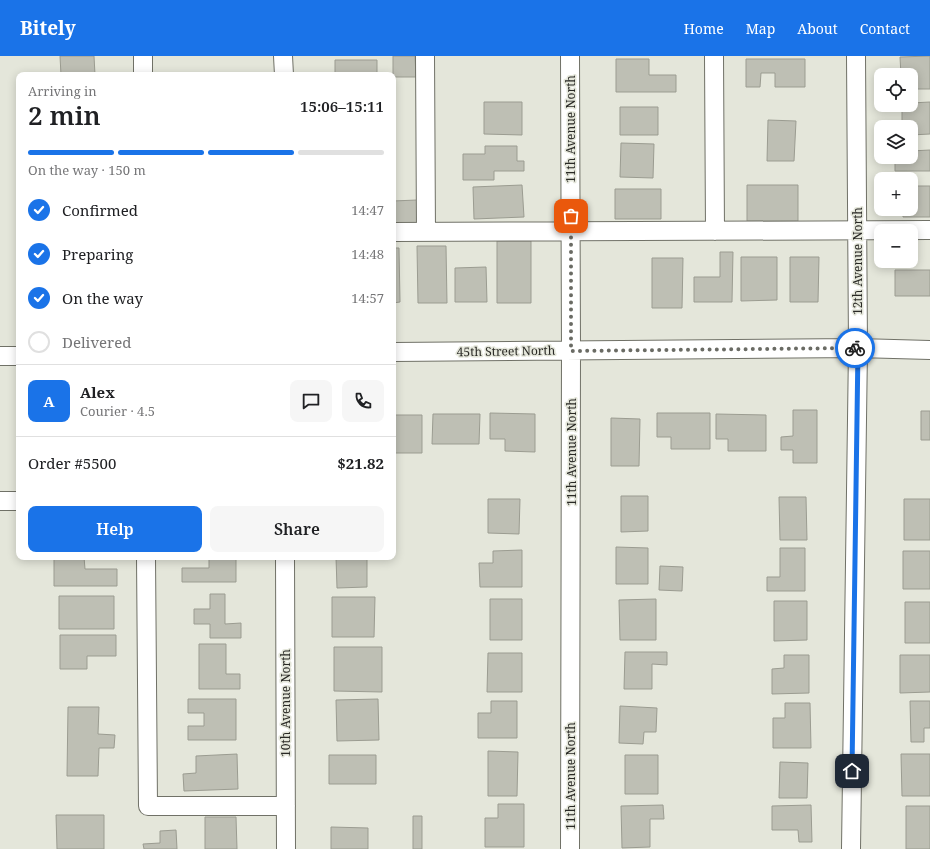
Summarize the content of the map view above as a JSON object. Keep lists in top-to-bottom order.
{
  "streets": {
    "street": [
      "11th Avenue North",
      "12th Avenue North",
      "45th Street North",
      "10th Avenue North"
    ]
  },
  "crossings": [
    ["11th Avenue North", "45th Street North"],
    ["12th Avenue North", "45th Street North"]
  ],
  "page": {
    "header": "Bitely",
    "nav": [
      "Home",
      "Map",
      "About",
      "Contact"
    ],
    "map_buttons": ["+", "−"],
    "heading": ["2 min", "Arriving in", "15:06–15:11"],
    "panel": [
      "Alex",
      "Courier · 4.5",
      "Order #5500",
      "$21.82"
    ],
    "bar": "On the way · 150 m",
    "list": [
      ["Confirmed", "14:47"],
      ["Preparing", "14:48"],
      ["On the way", "14:57"],
      "Delivered"
    ],
    "round": "A",
    "buttons": ["Help", "Share"]
  }
}
